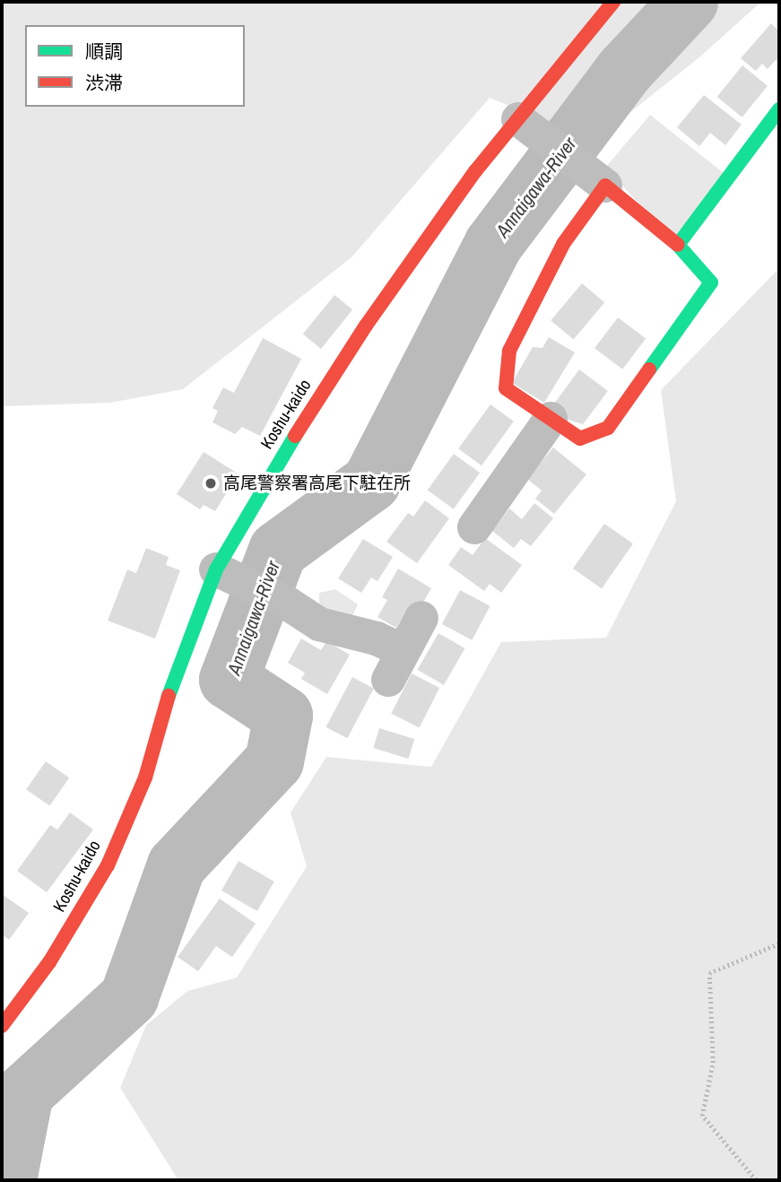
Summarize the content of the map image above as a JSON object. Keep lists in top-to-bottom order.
{
  "streets": {
    "main road": ["Koshu-kaido"]
  },
  "water": ["Annaigawa-River"],
  "places": ["高尾警察署高尾下駐在所"],
  "legend": ["順調", "渋滞"]
}
